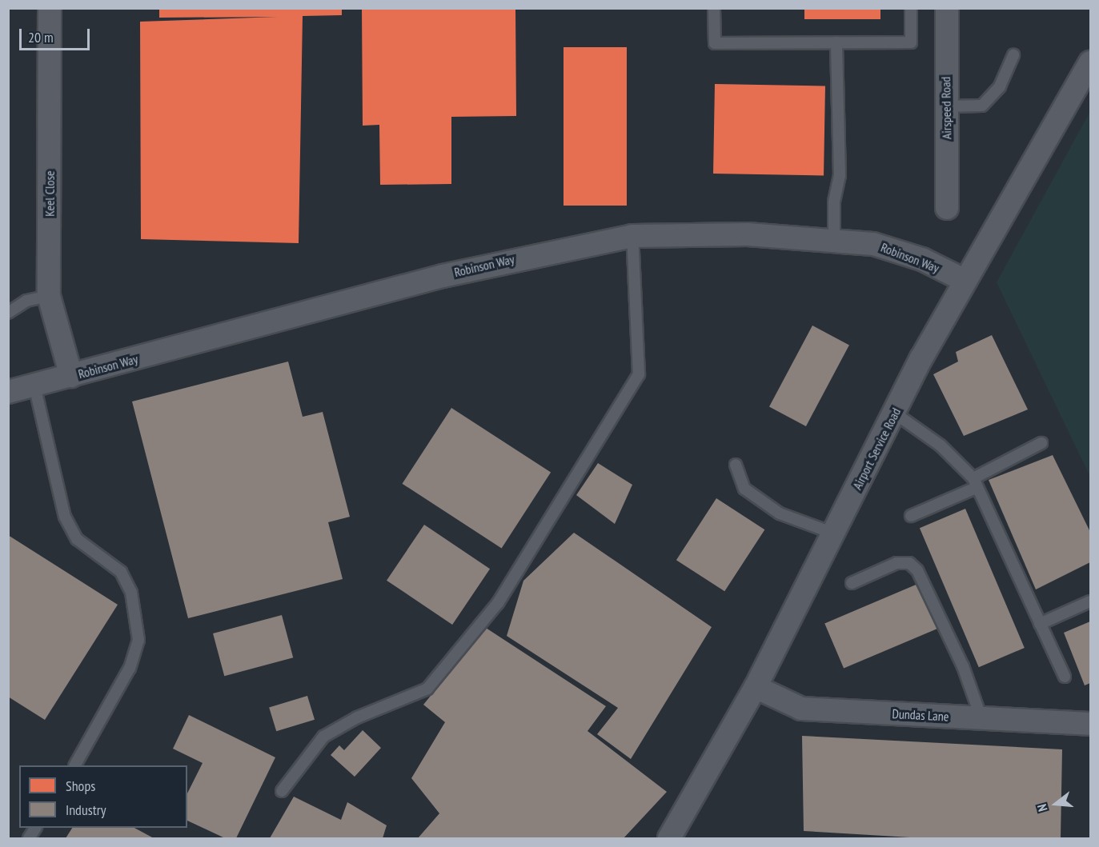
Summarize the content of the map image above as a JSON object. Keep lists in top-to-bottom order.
{
  "streets": {
    "street": [
      "Airspeed Road",
      "Keel Close",
      "Robinson Way",
      "Airport Service Road",
      "Dundas Lane"
    ]
  },
  "crossings": [
    ["Keel Close", "Robinson Way"],
    ["Robinson Way", "Airport Service Road"],
    ["Airport Service Road", "Dundas Lane"]
  ],
  "legend": ["Shops", "Industry"],
  "scale_bar": "20 m",
  "north": "left"
}
